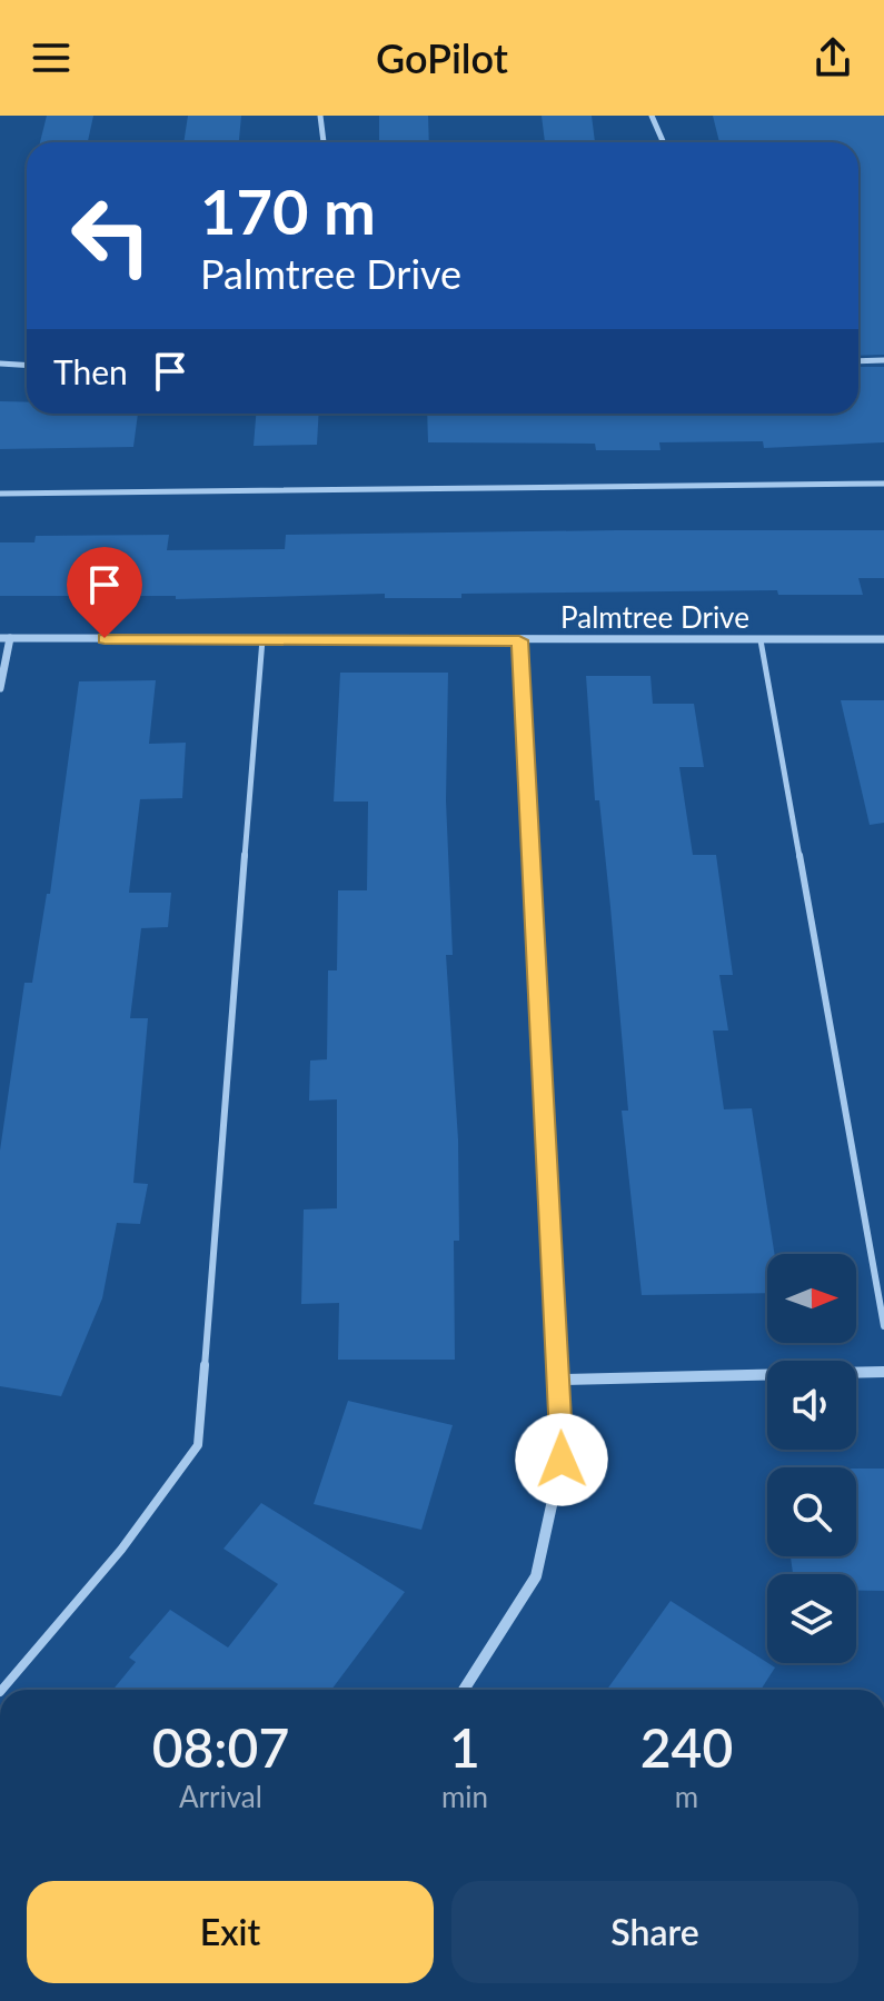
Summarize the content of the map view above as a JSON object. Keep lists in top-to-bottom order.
{
  "streets": {
    "street": ["Palmtree Drive"]
  },
  "north": "right",
  "page": {
    "header": "GoPilot",
    "turn": ["170 m", "Palmtree Drive"],
    "then": "Then",
    "eta": [
      "08:07",
      "Arrival",
      "1",
      "min",
      "240",
      "m"
    ],
    "buttons": ["Exit", "Share"]
  }
}
